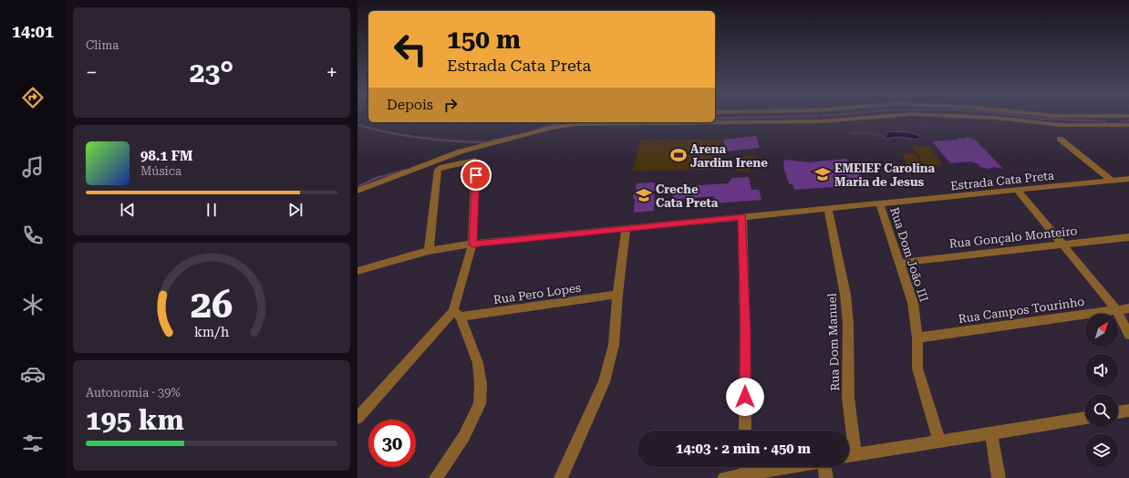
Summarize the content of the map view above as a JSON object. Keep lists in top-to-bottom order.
{
  "streets": {
    "street": [
      "Estrada Cata Preta",
      "Rua Gonçalo Monteiro",
      "Rua Dom João III",
      "Rua Pero Lopes",
      "Rua Campos Tourinho",
      "Rua Dom Manuel"
    ]
  },
  "crossings": [
    ["Estrada Cata Preta", "Rua Dom João III"],
    ["Estrada Cata Preta", "Rua Dom Manuel"],
    ["Rua Gonçalo Monteiro", "Rua Dom João III"],
    ["Rua Dom João III", "Rua Campos Tourinho"]
  ],
  "places": {
    "sports": ["Arena Jardim Irene"],
    "school or university": ["EMEIEF Carolina Maria de Jesus", "Creche Cata Preta"]
  },
  "north": "top right",
  "page": {
    "tabs": "14:01",
    "tile": [
      "Clima",
      ["Autonomia · 39%", "195 km"]
    ],
    "turn": ["150 m", "Estrada Cata Preta"],
    "heat": ["−", "23°", "+"],
    "then": "Depois",
    "song": ["98.1 FM", "Música"],
    "limit": "30",
    "trip": "14:03 · 2 min · 450 m",
    "gauge": ["26", "km/h"]
  }
}
